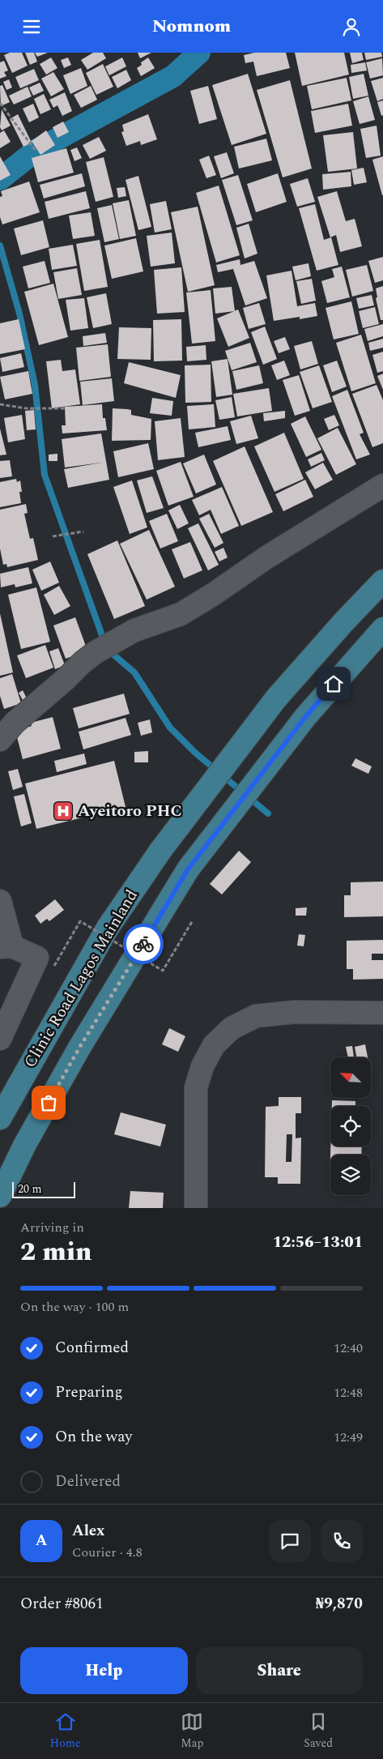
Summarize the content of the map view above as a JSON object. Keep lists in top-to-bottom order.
{
  "streets": {
    "main road": ["Clinic Road Lagos Mainland"]
  },
  "places": {
    "hospital": ["Ayeitoro PHC"]
  },
  "scale_bar": "20 m",
  "north": "top left",
  "page": {
    "header": "Nomnom",
    "scale": "20 m",
    "heading": ["2 min", "Arriving in", "12:56–13:01"],
    "panel": [
      "Alex",
      "Courier · 4.8",
      "Order #8061",
      "₦9,870"
    ],
    "bar": "On the way · 100 m",
    "list": [
      ["Confirmed", "12:40"],
      ["Preparing", "12:48"],
      ["On the way", "12:49"],
      "Delivered"
    ],
    "round": "A",
    "buttons": ["Help", "Share"],
    "tabs": ["Home", "Map", "Saved"]
  }
}
